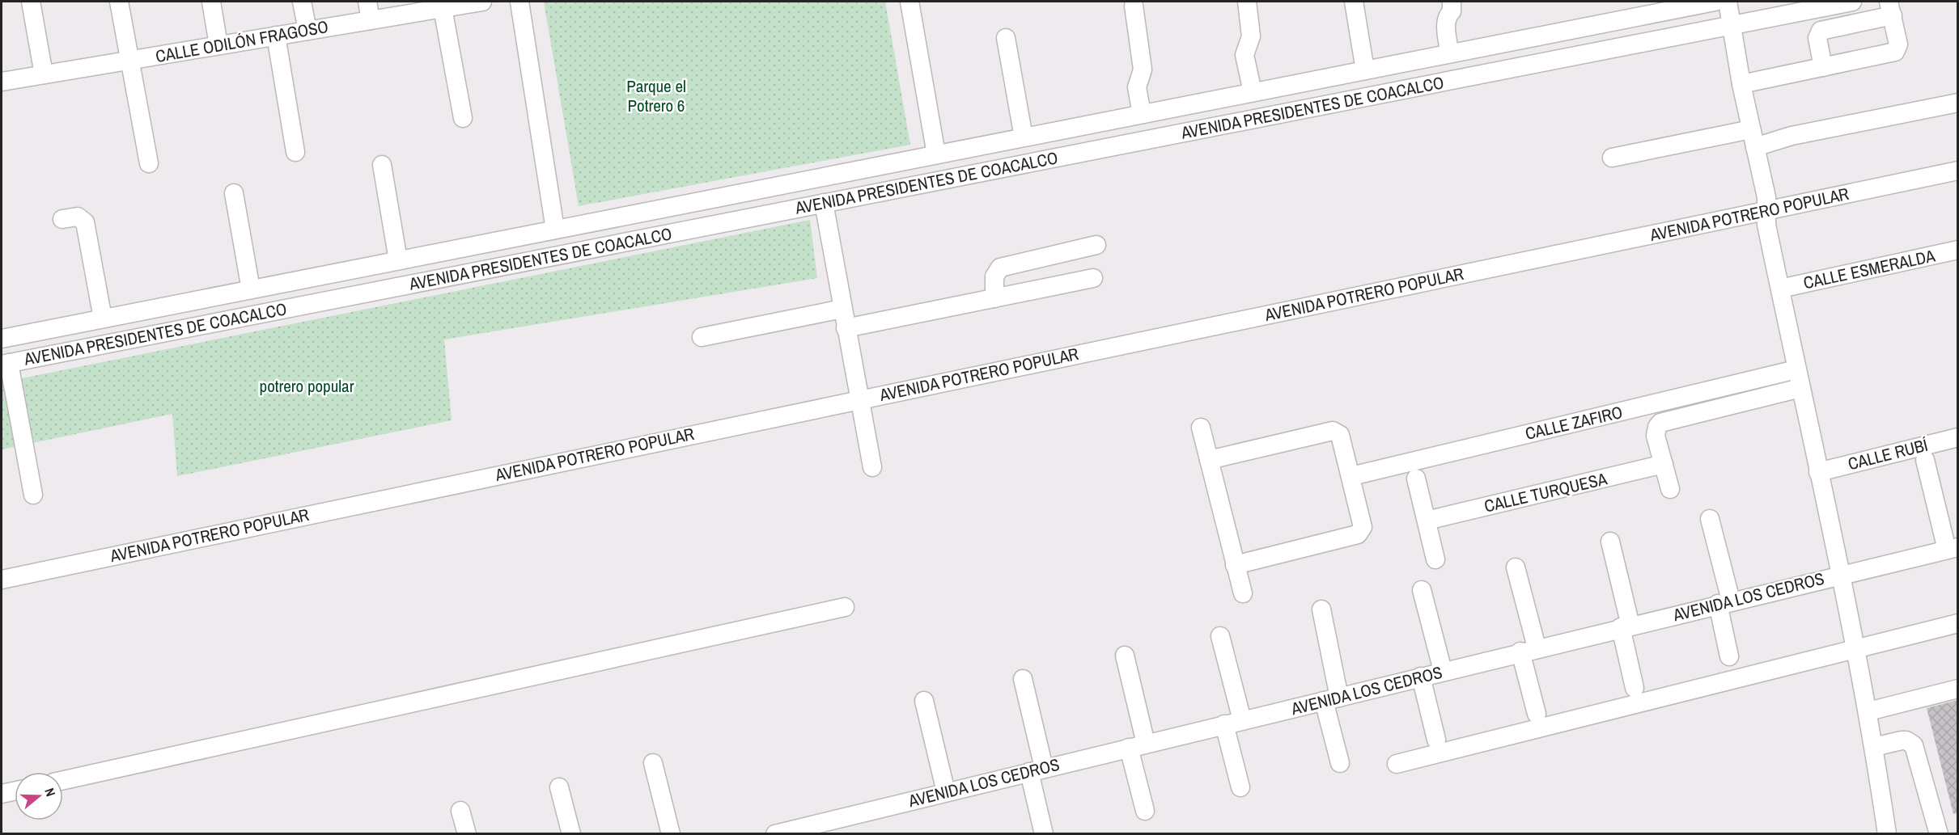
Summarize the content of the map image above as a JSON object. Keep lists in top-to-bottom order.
{
  "streets": {
    "street": [
      "CALLE ODILÓN FRAGOSO",
      "AVENIDA PRESIDENTES DE COACALCO",
      "AVENIDA POTRERO POPULAR",
      "CALLE ESMERALDA",
      "CALLE ZAFIRO",
      "CALLE RUBÍ",
      "CALLE TURQUESA",
      "AVENIDA LOS CEDROS"
    ]
  },
  "parks": ["Parque el Potrero 6", "potrero popular"],
  "north": "right"
}
